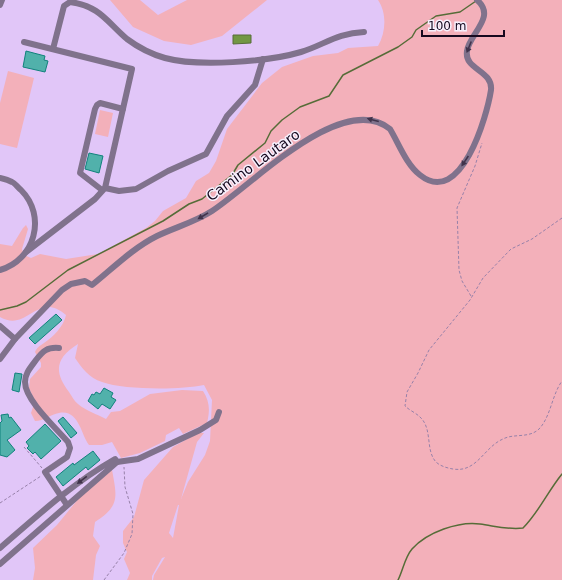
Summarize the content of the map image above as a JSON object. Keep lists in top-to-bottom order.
{
  "streets": {
    "street": ["Camino Lautaro"]
  },
  "scale_bar": "100 m"
}
